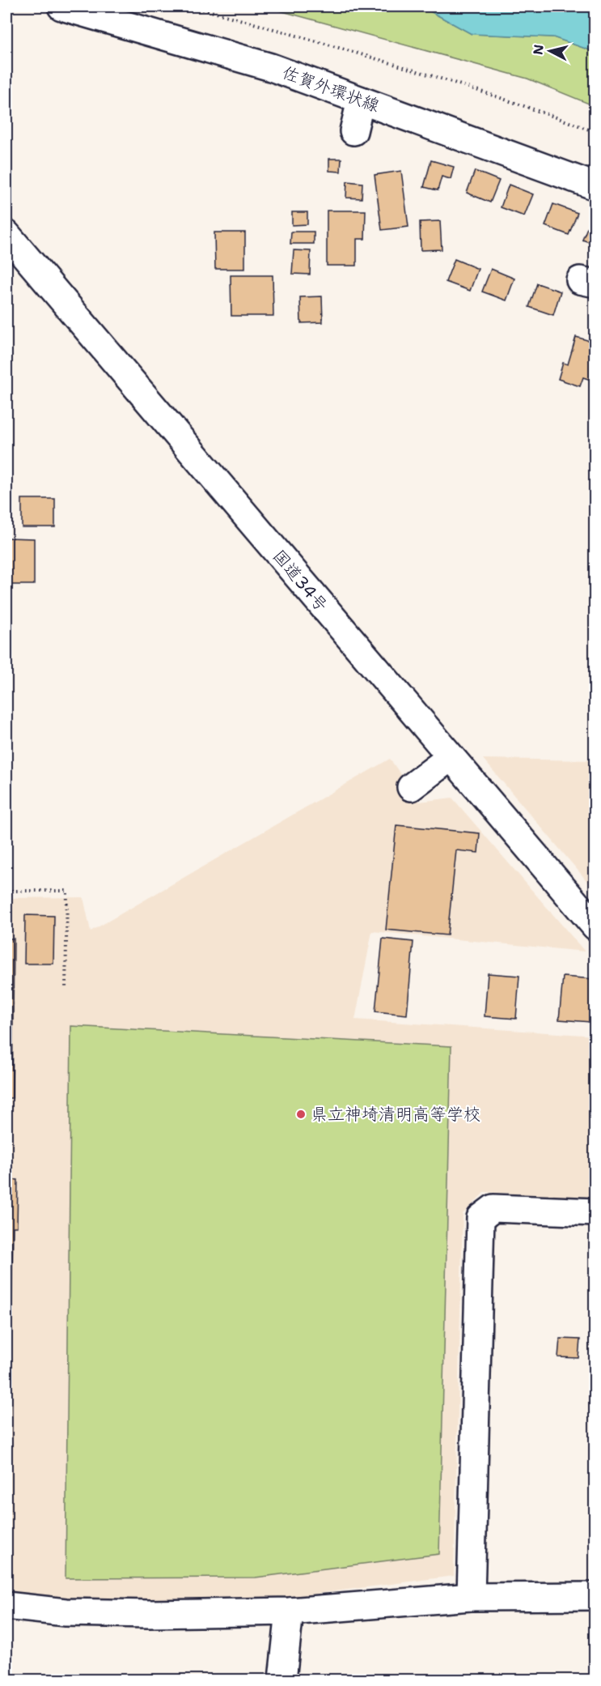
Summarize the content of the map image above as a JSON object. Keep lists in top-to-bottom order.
{
  "streets": {
    "main road": ["佐賀外環状線", "国道34号"]
  },
  "places": ["県立神埼清明高等学校"],
  "north": "left"
}
